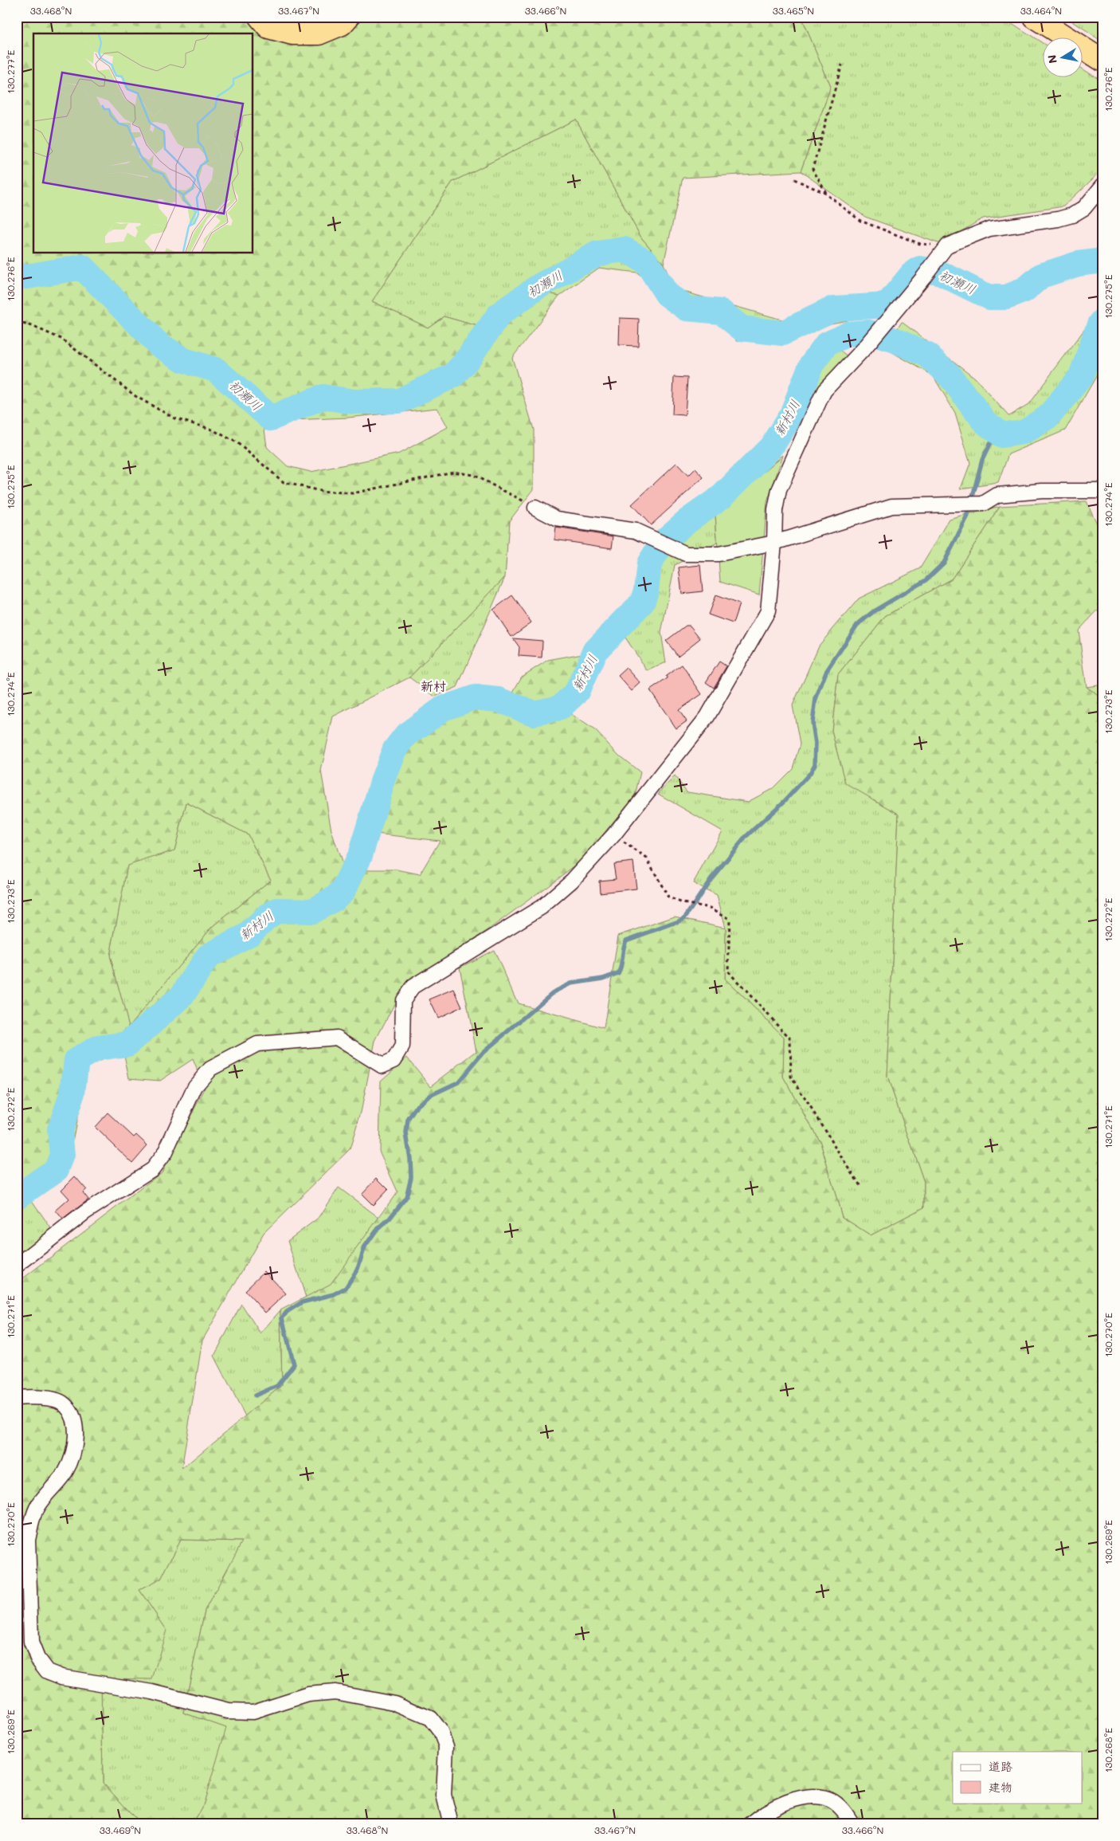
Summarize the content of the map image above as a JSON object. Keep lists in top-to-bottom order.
{
  "districts": ["新村"],
  "water": ["初瀬川", "新村川"],
  "legend": ["道路", "建物"],
  "north": "left",
  "coordinates": [
    "33.468°N",
    "33.467°N",
    "33.466°N",
    "33.465°N",
    "33.464°N",
    "130.277°E",
    "130.276°E",
    "130.275°E",
    "130.274°E",
    "130.273°E",
    "130.272°E",
    "130.271°E",
    "130.270°E",
    "130.269°E",
    "130.268°E",
    "33.469°N"
  ]
}
